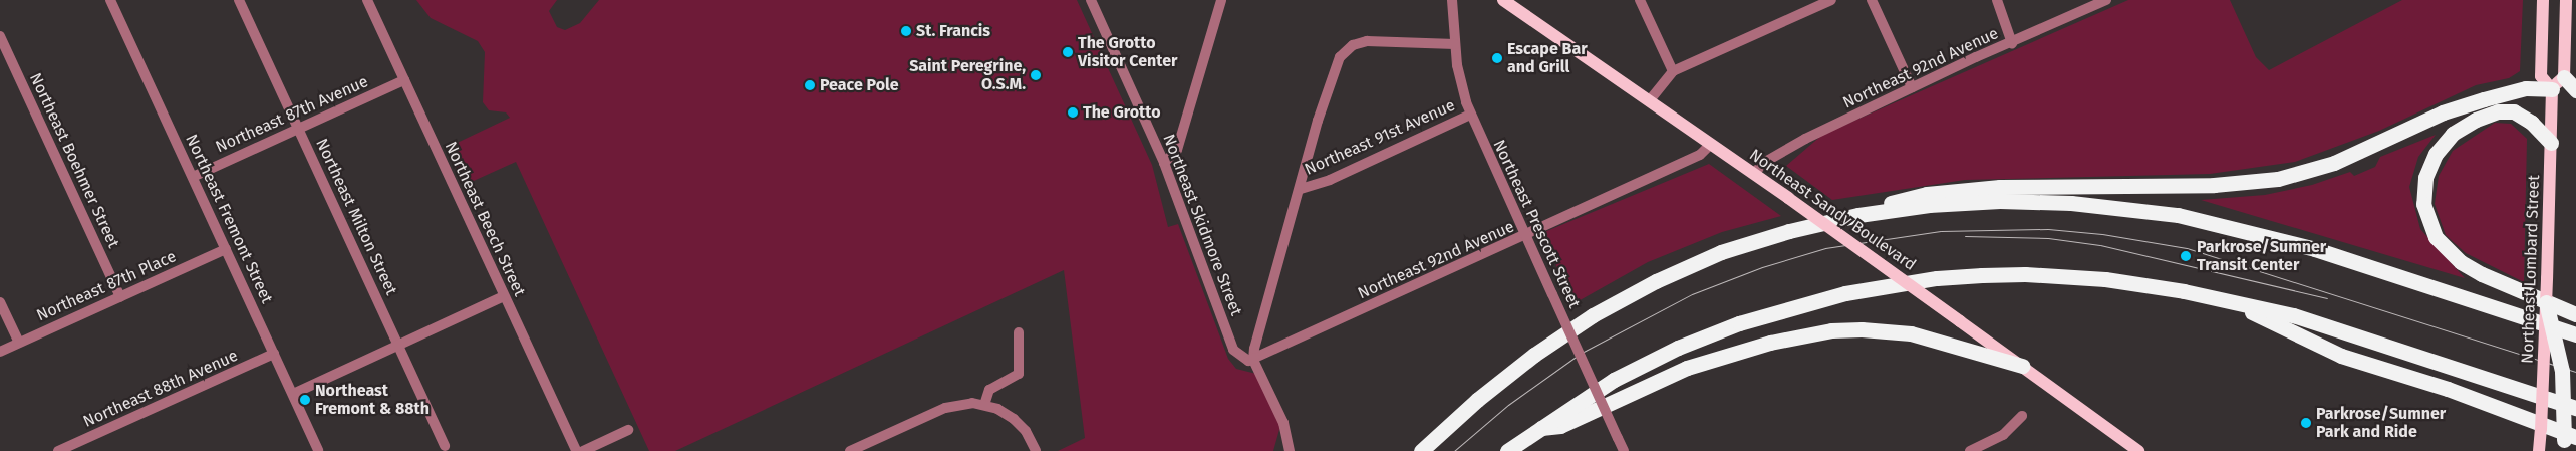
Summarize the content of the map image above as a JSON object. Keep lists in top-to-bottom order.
{
  "streets": {
    "main road": ["Northeast Sandy Boulevard", "Northeast Lombard Street"],
    "street": [
      "Northeast 92nd Avenue",
      "Northeast 87th Avenue",
      "Northeast 91st Avenue",
      "Northeast Boehmer Street",
      "Northeast Milton Street",
      "Northeast Fremont Street",
      "Northeast Beech Street",
      "Northeast Prescott Street",
      "Northeast Skidmore Street",
      "Northeast 87th Place",
      "Northeast 88th Avenue"
    ]
  },
  "crossings": [
    ["Northeast 92nd Avenue", "Northeast Sandy Boulevard"],
    ["Northeast 92nd Avenue", "Northeast Prescott Street"],
    ["Northeast 92nd Avenue", "Northeast Skidmore Street"],
    ["Northeast 87th Avenue", "Northeast Milton Street"],
    ["Northeast 87th Avenue", "Northeast Fremont Street"],
    ["Northeast 87th Avenue", "Northeast Beech Street"],
    ["Northeast 91st Avenue", "Northeast Prescott Street"],
    ["Northeast Boehmer Street", "Northeast 87th Place"],
    ["Northeast Fremont Street", "Northeast 87th Place"],
    ["Northeast Fremont Street", "Northeast 88th Avenue"]
  ],
  "places": [
    "St. Francis",
    "The Grotto Visitor Center",
    "Escape Bar and Grill",
    "Saint Peregrine, O.S.M.",
    "Peace Pole",
    "The Grotto",
    "Parkrose/Sumner Transit Center",
    "Northeast Fremont & 88th",
    "Parkrose/Sumner Park and Ride"
  ]
}
